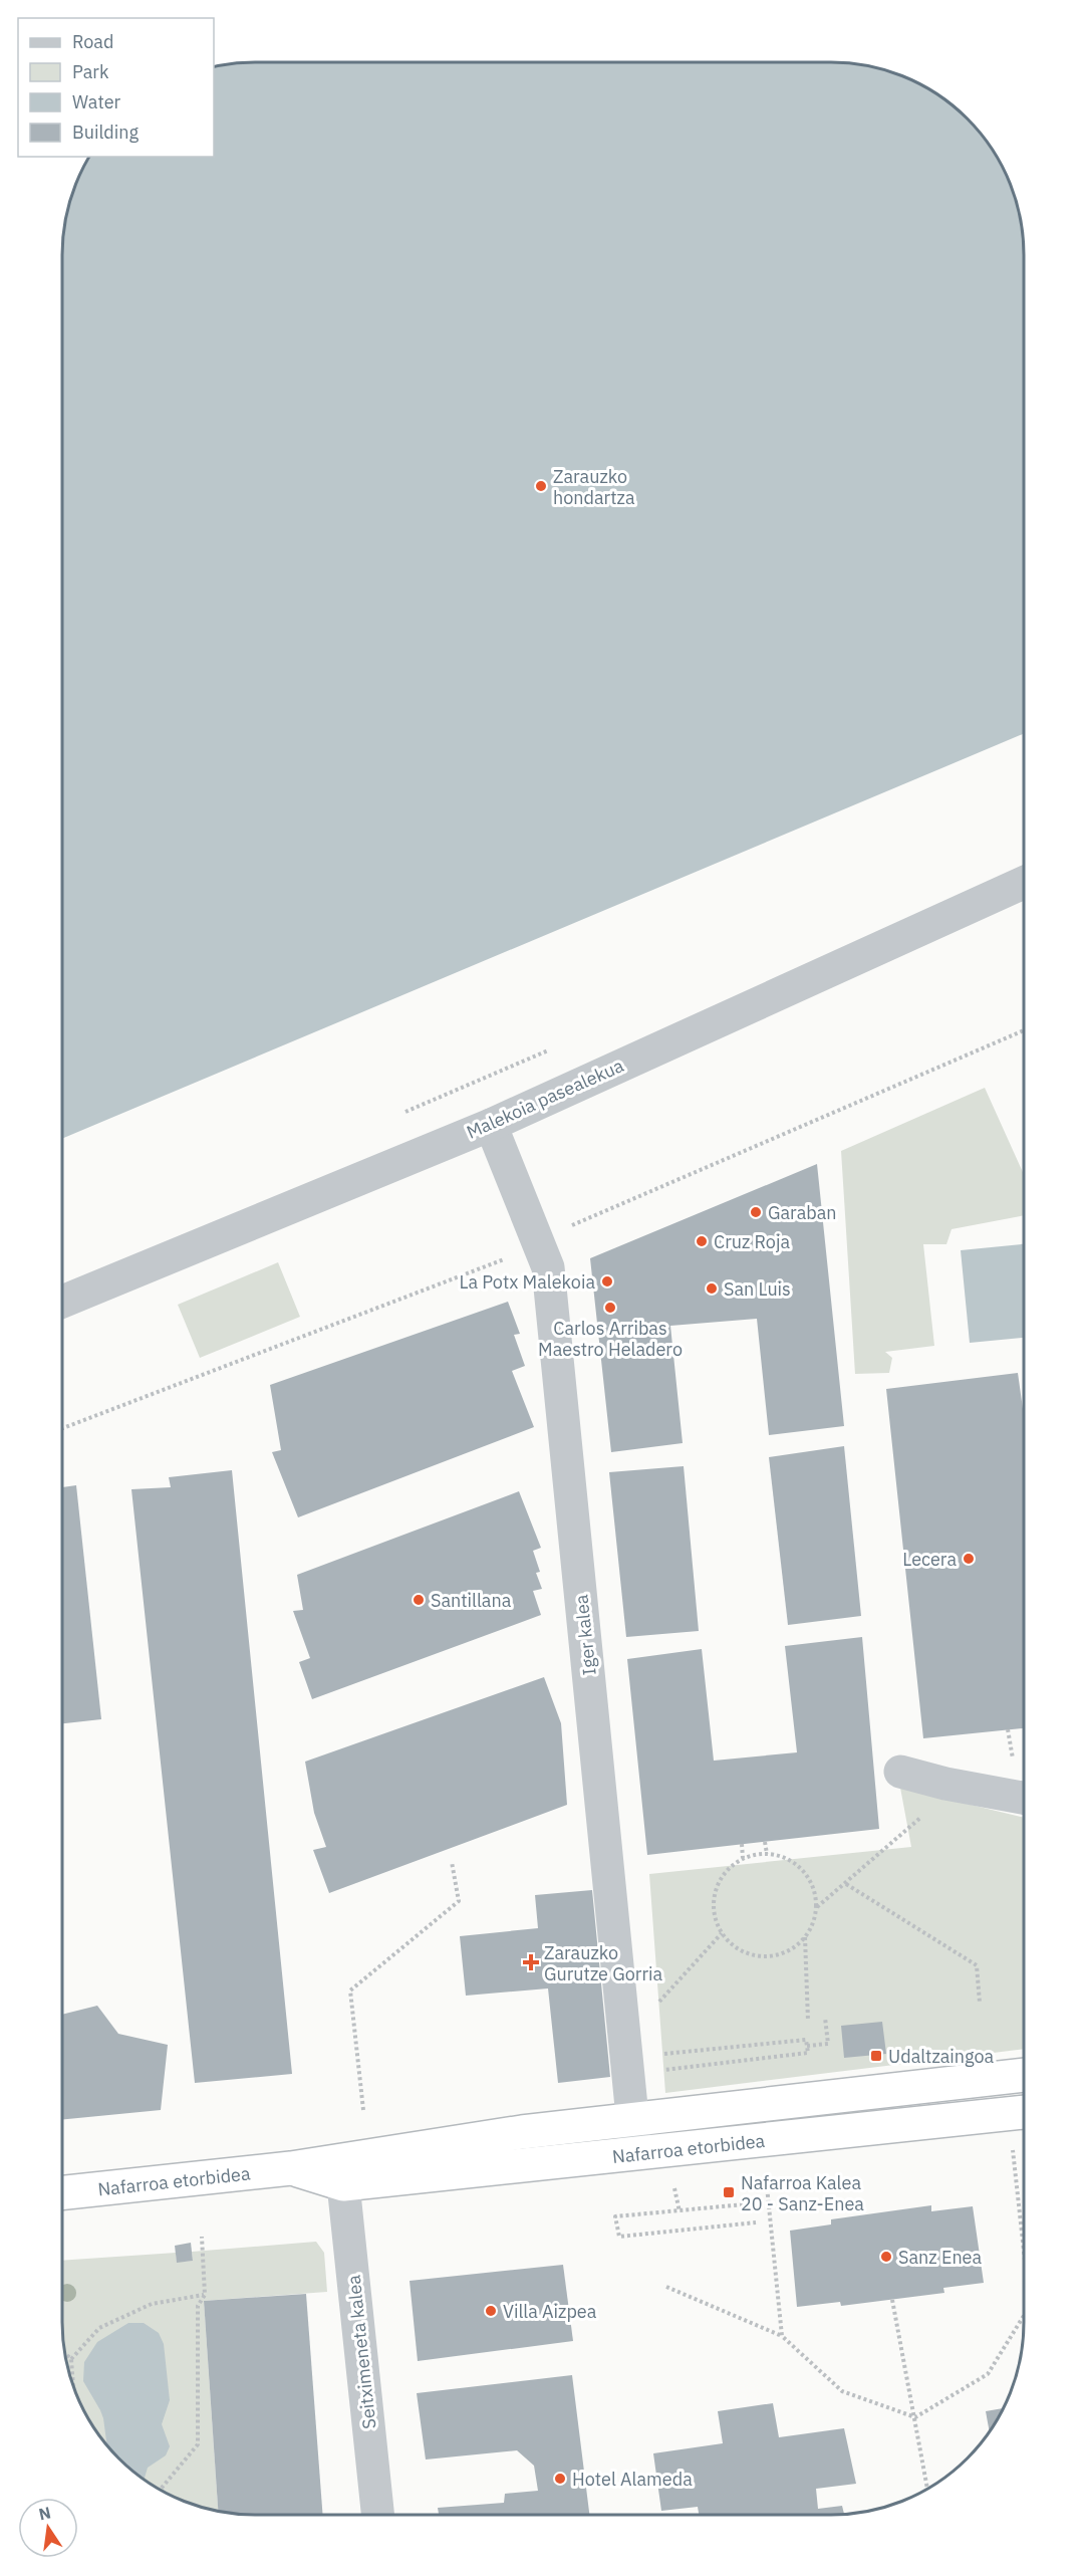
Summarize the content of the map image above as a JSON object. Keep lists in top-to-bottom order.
{
  "streets": {
    "highway": ["Nafarroa etorbidea"],
    "street": ["Malekoia pasealekua", "Iger kalea", "Seitximeneta kalea"]
  },
  "crossings": [
    ["Malekoia pasealekua", "Iger kalea"],
    ["Iger kalea", "Nafarroa etorbidea"],
    ["Nafarroa etorbidea", "Seitximeneta kalea"]
  ],
  "places": {
    "other": [
      "Zarauzko hondartza",
      "Garaban",
      "Cruz Roja",
      "La Potx Malekoia",
      "San Luis",
      "Carlos Arribas Maestro Heladero",
      "Lecera",
      "Santillana",
      "Sanz Enea",
      "Villa Aizpea",
      "Hotel Alameda"
    ],
    "health": ["Zarauzko Gurutze Gorria"],
    "transit": ["Udaltzaingoa", "Nafarroa Kalea 20 - Sanz-Enea"]
  },
  "legend": [
    "Road",
    "Park",
    "Water",
    "Building"
  ],
  "north": "top"
}
